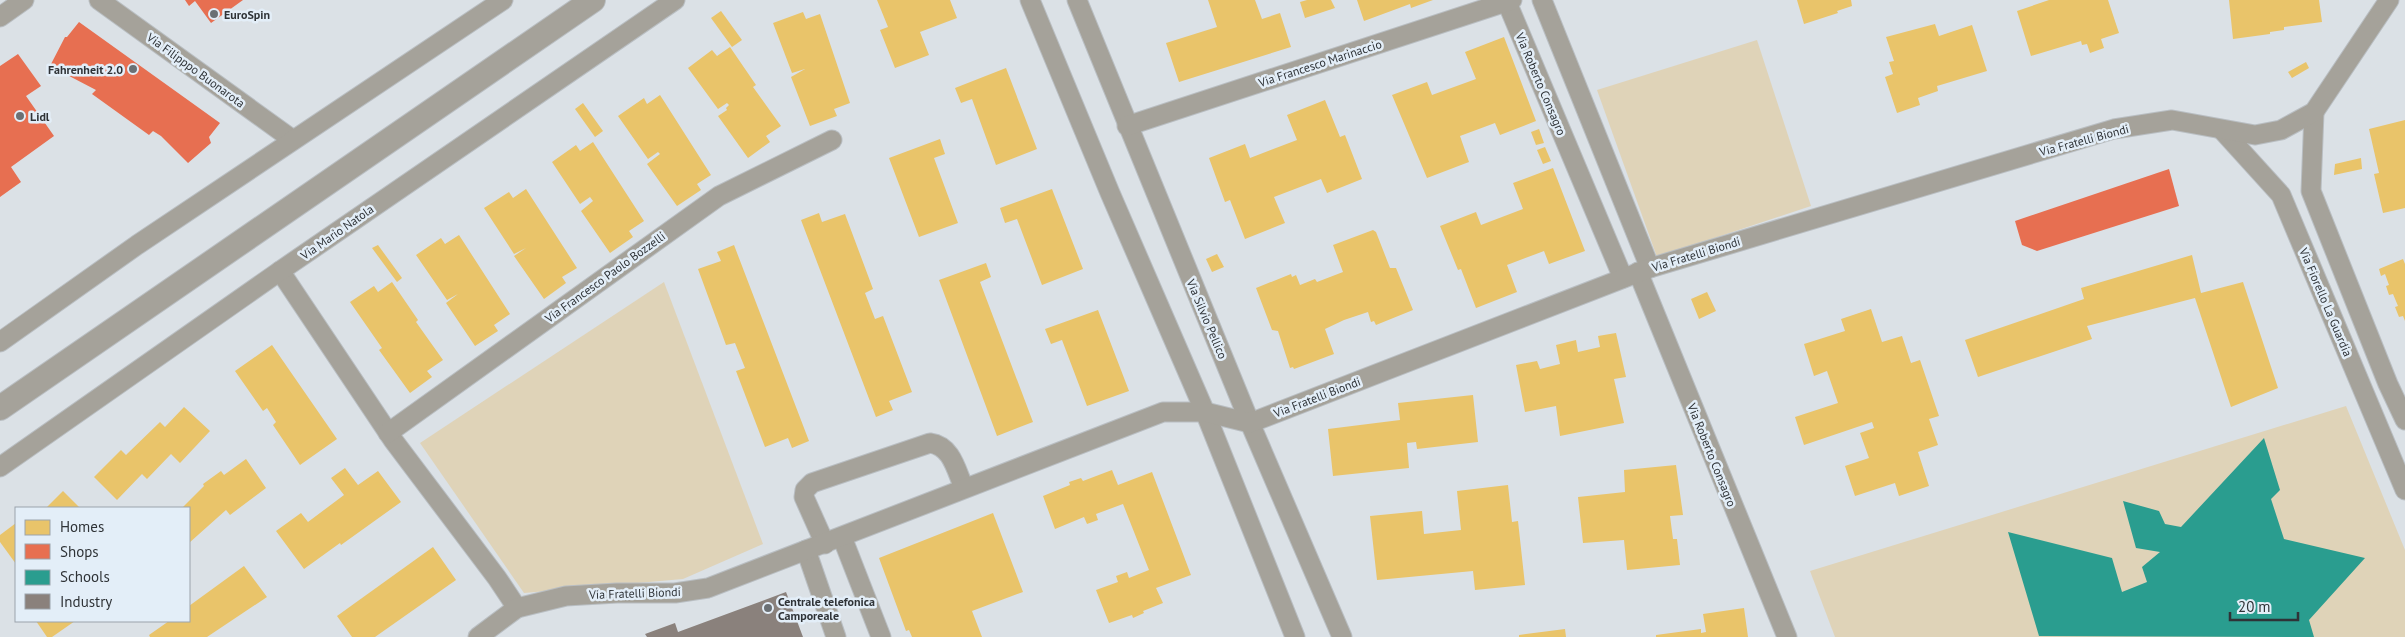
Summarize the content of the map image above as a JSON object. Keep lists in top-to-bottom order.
{
  "streets": {
    "street": [
      "Via Francesco Marinaccio",
      "Via Filipppo Buonarota",
      "Via Roberto Consagro",
      "Via Fratelli Biondi",
      "Via Mario Natola",
      "Via Francesco Paolo Bozzelli",
      "Via Fiorello La Guardia",
      "Via Silvio Pellico"
    ]
  },
  "crossings": [
    ["Via Francesco Marinaccio", "Via Roberto Consagro"],
    ["Via Francesco Marinaccio", "Via Silvio Pellico"],
    ["Via Roberto Consagro", "Via Fratelli Biondi"],
    ["Via Fratelli Biondi", "Via Fiorello La Guardia"],
    ["Via Fratelli Biondi", "Via Silvio Pellico"]
  ],
  "places": [
    "EuroSpin",
    "Fahrenheit 2.0",
    "Lidl",
    "Centrale telefonica Camporeale"
  ],
  "legend": [
    "Homes",
    "Shops",
    "Schools",
    "Industry"
  ],
  "scale_bar": "20 m"
}
